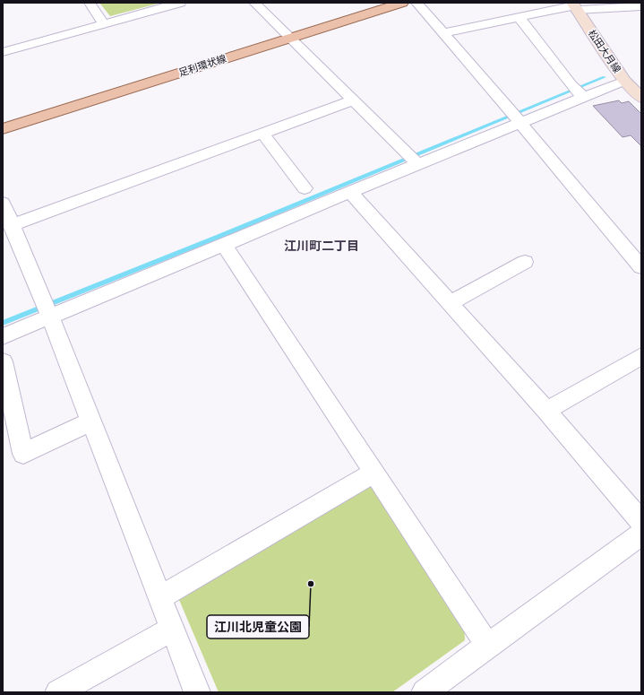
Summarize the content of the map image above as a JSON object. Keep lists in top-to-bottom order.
{
  "streets": {
    "main road": ["松田大月線", "足利環状線"]
  },
  "districts": ["江川町二丁目"],
  "places": ["江川北児童公園"]
}
